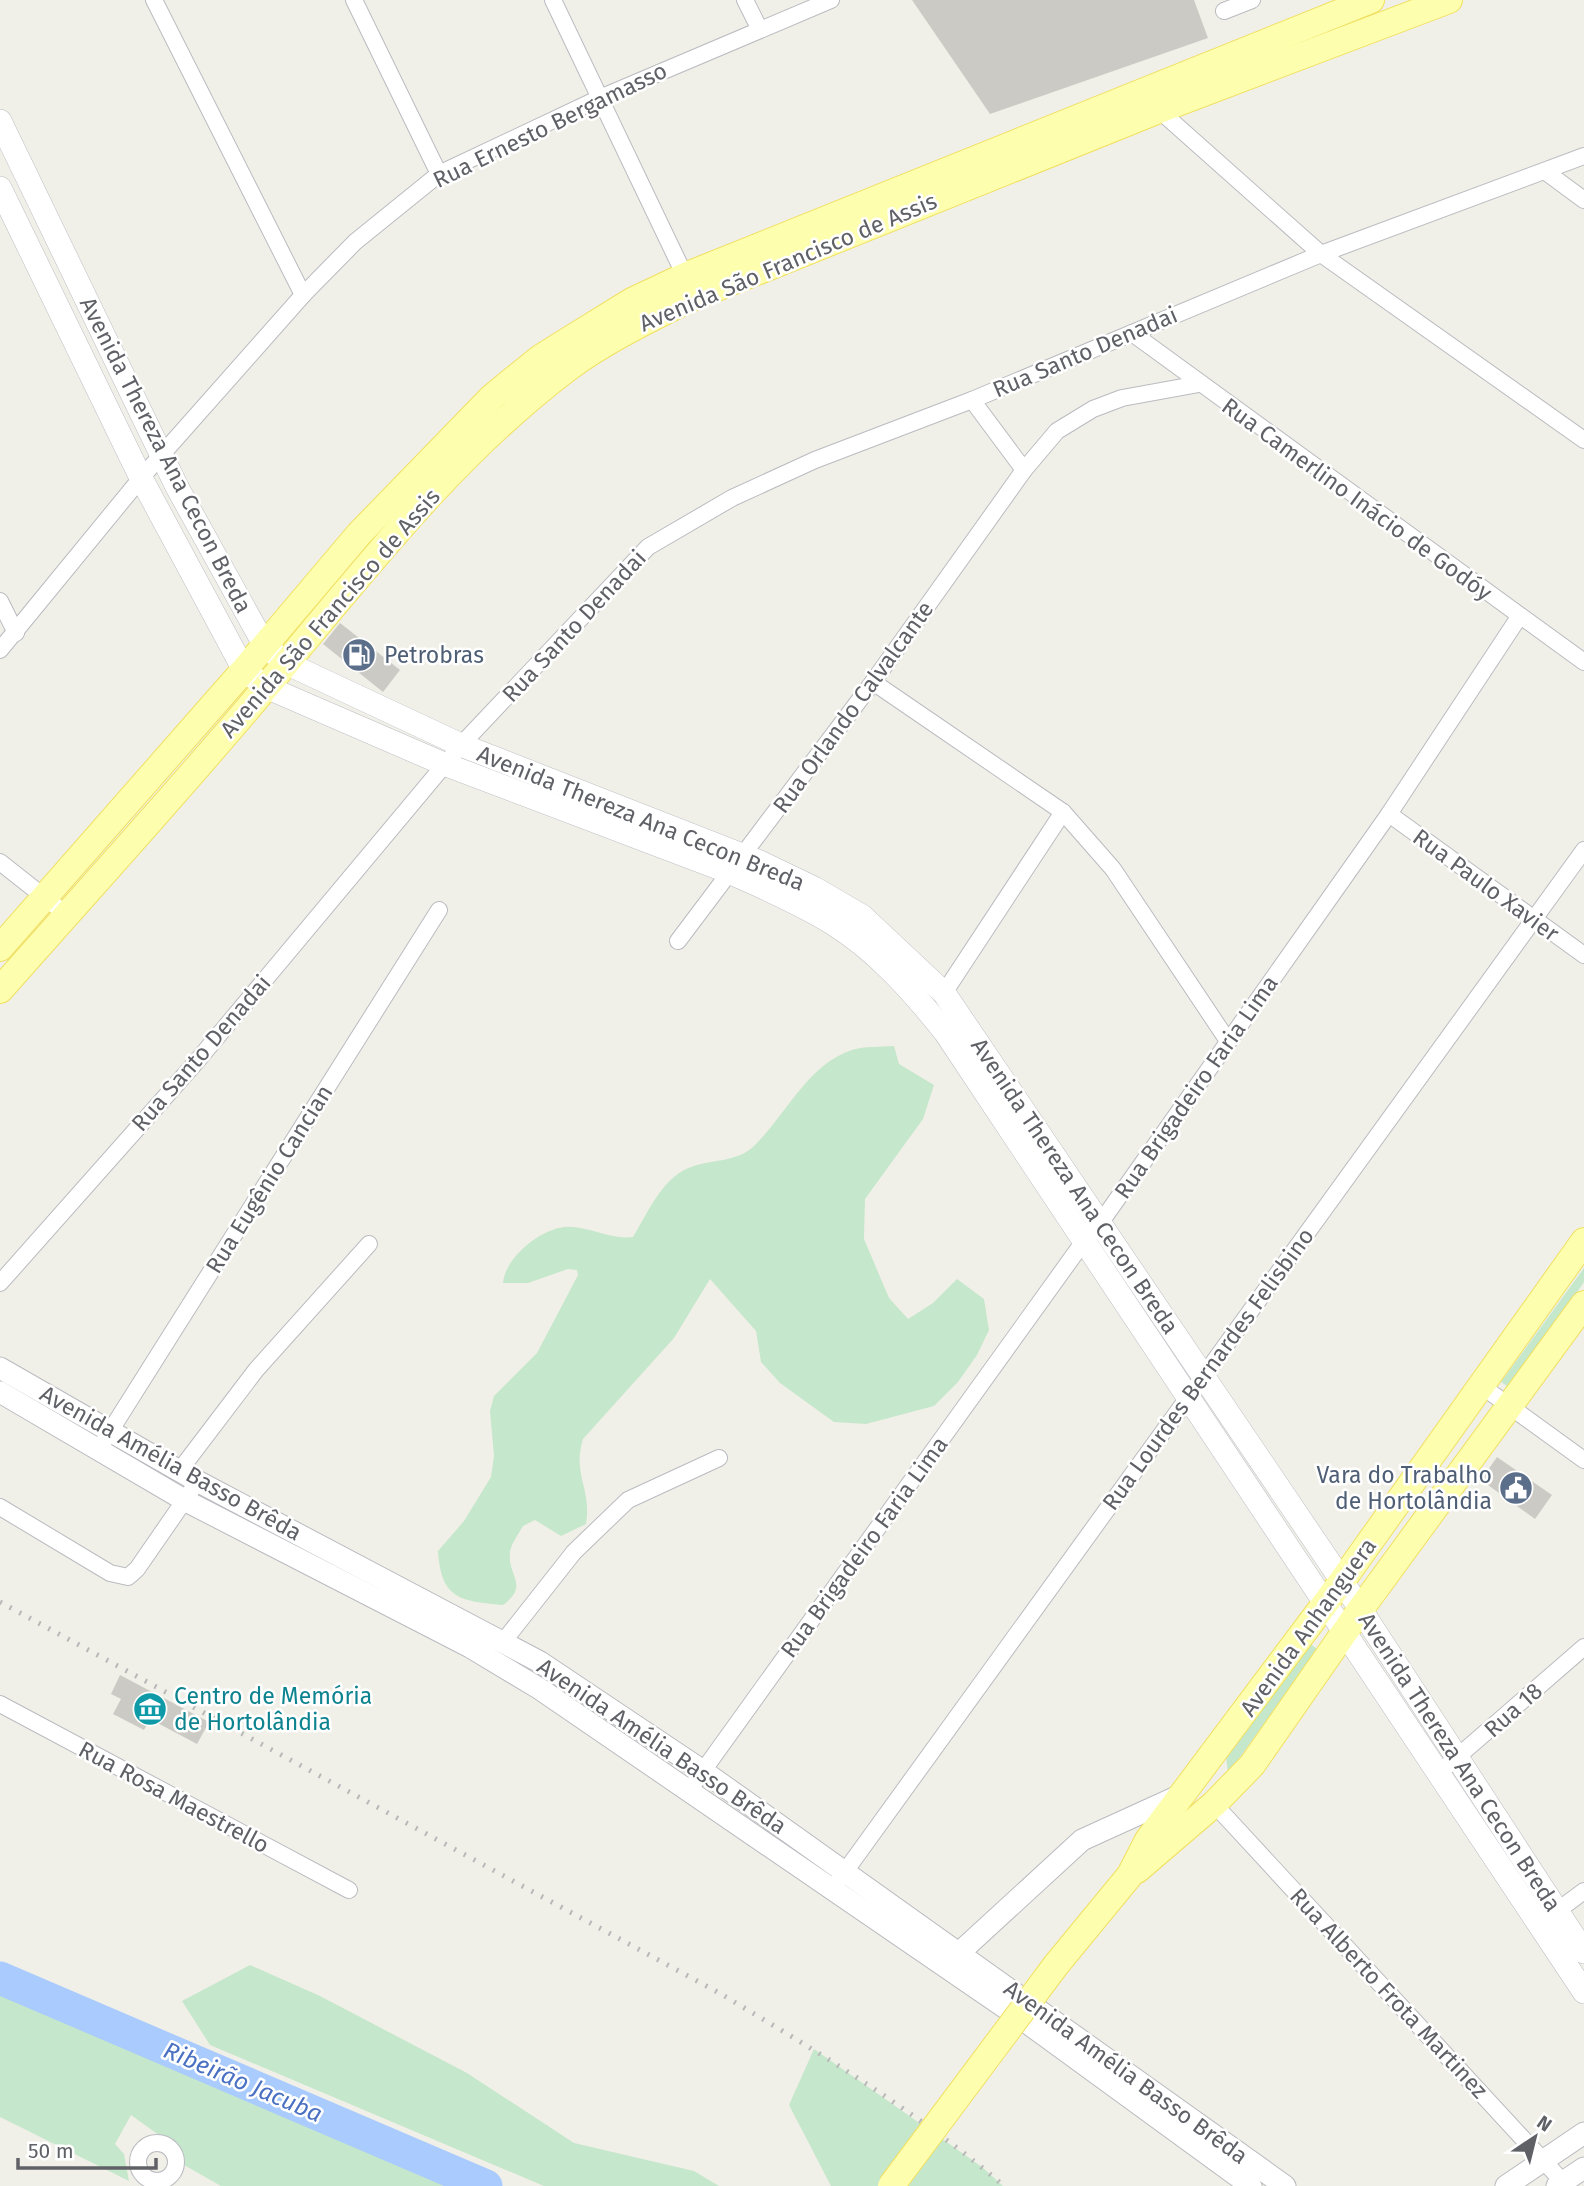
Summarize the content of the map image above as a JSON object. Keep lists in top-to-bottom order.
{
  "streets": {
    "main road": ["Avenida São Francisco de Assis", "Avenida Thereza Ana Cecon Breda", "Avenida Anhanguera"],
    "street": [
      "Rua Ernesto Bergamasso",
      "Rua Santo Denadai",
      "Rua Camerlino Inácio de Godóy",
      "Rua Orlando Calvalcante",
      "Rua Paulo Xavier",
      "Rua Brigadeiro Faria Lima",
      "Rua Eugênio Cancian",
      "Rua Lourdes Bernardes Felisbino",
      "Avenida Amélia Basso Brêda",
      "Rua 18",
      "Rua Rosa Maestrello",
      "Rua Alberto Frota Martinez"
    ]
  },
  "crossings": [
    ["Rua Ernesto Bergamasso", "Avenida Thereza Ana Cecon Breda"],
    ["Avenida São Francisco de Assis", "Avenida Thereza Ana Cecon Breda"],
    ["Rua Santo Denadai", "Avenida Thereza Ana Cecon Breda"],
    ["Rua Santo Denadai", "Rua Camerlino Inácio de Godóy"],
    ["Avenida Thereza Ana Cecon Breda", "Rua Orlando Calvalcante"],
    ["Avenida Thereza Ana Cecon Breda", "Rua Brigadeiro Faria Lima"],
    ["Avenida Thereza Ana Cecon Breda", "Rua Lourdes Bernardes Felisbino"],
    ["Avenida Thereza Ana Cecon Breda", "Avenida Anhanguera"],
    ["Avenida Thereza Ana Cecon Breda", "Rua 18"],
    ["Rua Camerlino Inácio de Godóy", "Rua Orlando Calvalcante"],
    ["Rua Camerlino Inácio de Godóy", "Rua Brigadeiro Faria Lima"],
    ["Rua Paulo Xavier", "Rua Brigadeiro Faria Lima"],
    ["Rua Paulo Xavier", "Rua Lourdes Bernardes Felisbino"],
    ["Rua Brigadeiro Faria Lima", "Avenida Amélia Basso Brêda"],
    ["Rua Eugênio Cancian", "Avenida Amélia Basso Brêda"],
    ["Rua Lourdes Bernardes Felisbino", "Avenida Amélia Basso Brêda"],
    ["Avenida Anhanguera", "Rua Alberto Frota Martinez"]
  ],
  "water": ["Ribeirão Jacuba"],
  "places": {
    "fuel station": ["Petrobras"],
    "public building": ["Vara do Trabalho de Hortolândia"],
    "museum": ["Centro de Memória de Hortolândia"]
  },
  "scale_bar": "50 m",
  "north": "top right"
}
